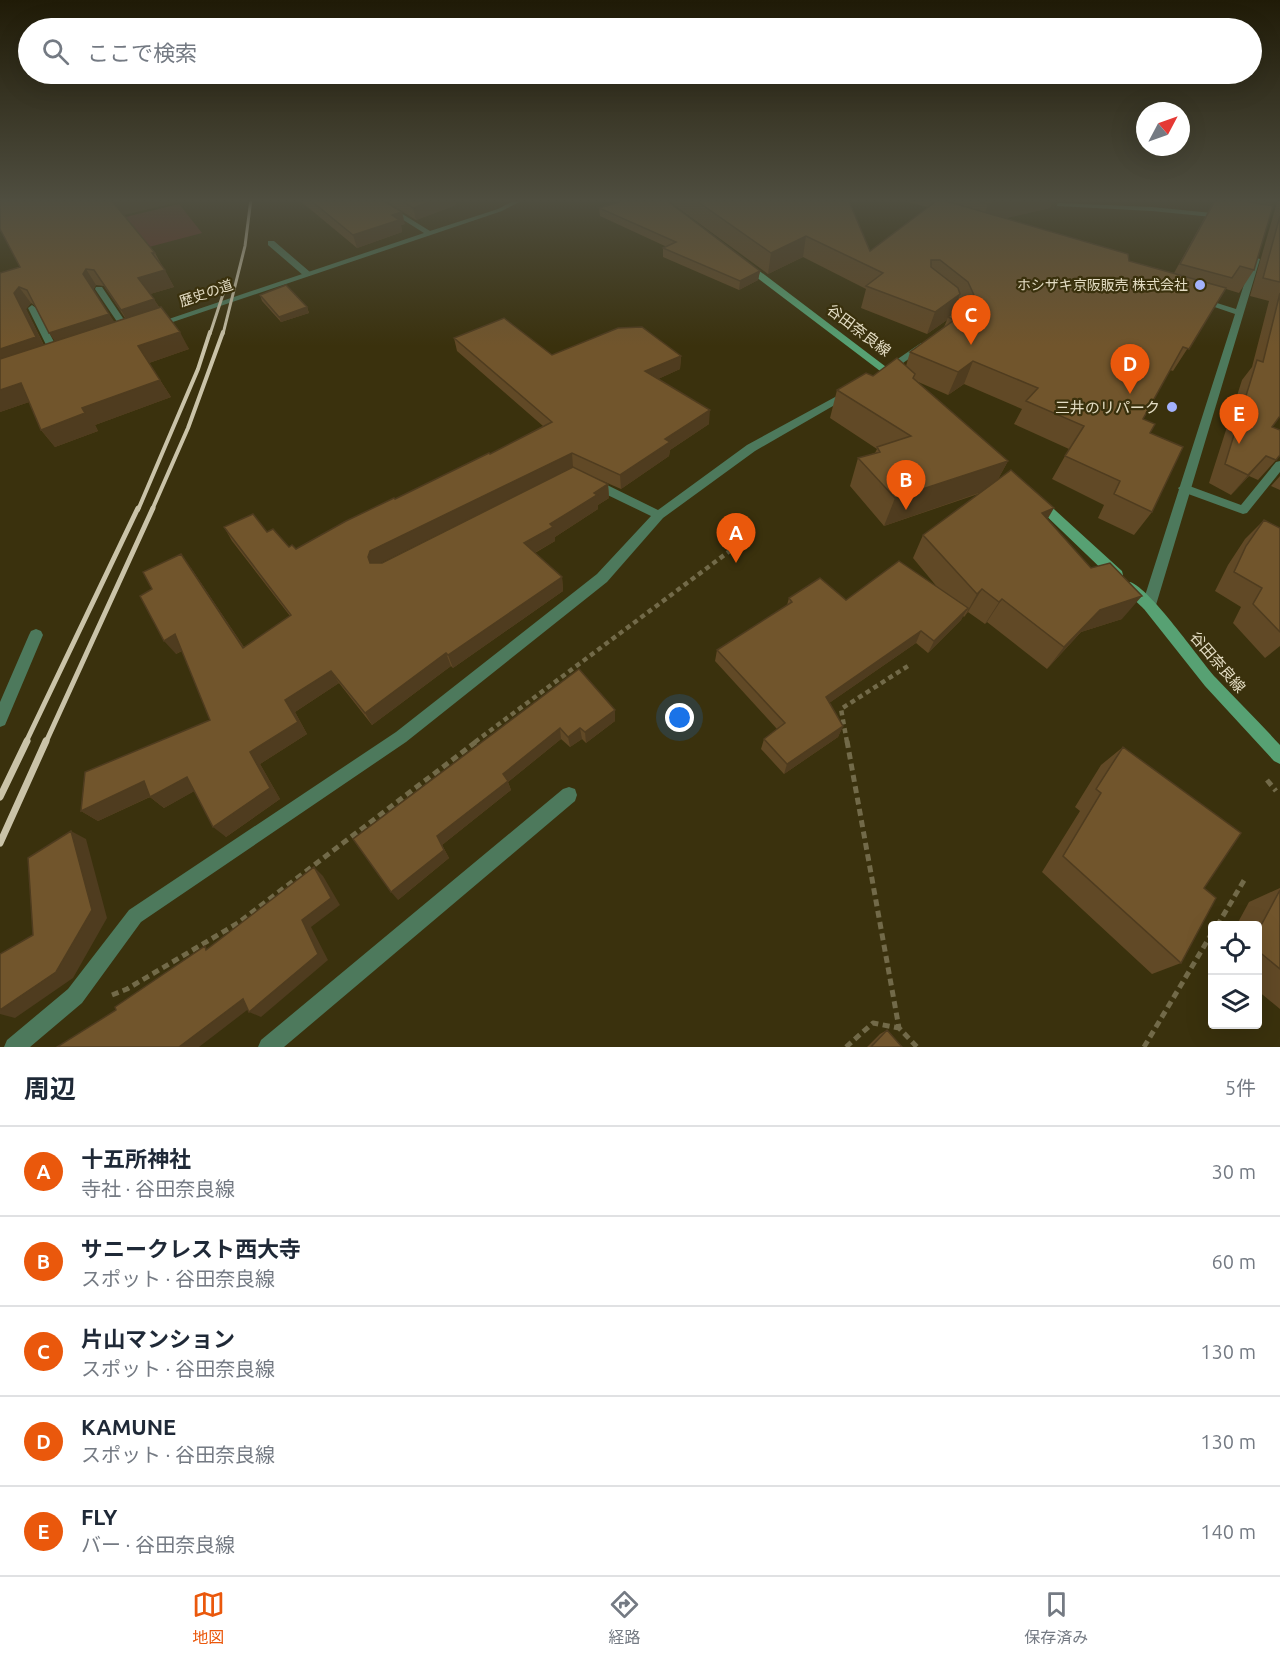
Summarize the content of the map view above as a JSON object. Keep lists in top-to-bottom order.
{
  "streets": {
    "main road": ["谷田奈良線"],
    "street": ["歴史の道"]
  },
  "places": ["ホシザキ京阪販売 株式会社", "三井のリパーク"],
  "north": "top right",
  "page": {
    "search": "ここで検索",
    "pins": [
      "C",
      "D",
      "E",
      "B",
      "A"
    ],
    "heading": ["周辺", "5件"],
    "list": [
      {
        "mark": "A",
        "name": "十五所神社",
        "note": "寺社 · 谷田奈良線",
        "value": "30 m"
      },
      {
        "mark": "B",
        "name": "サニークレスト西大寺",
        "note": "スポット · 谷田奈良線",
        "value": "60 m"
      },
      {
        "mark": "C",
        "name": "片山マンション",
        "note": "スポット · 谷田奈良線",
        "value": "130 m"
      },
      {
        "mark": "D",
        "name": "KAMUNE",
        "note": "スポット · 谷田奈良線",
        "value": "130 m"
      },
      {
        "mark": "E",
        "name": "FLY",
        "note": "バー · 谷田奈良線",
        "value": "140 m"
      }
    ],
    "nav": ["地図", "経路", "保存済み"]
  }
}
